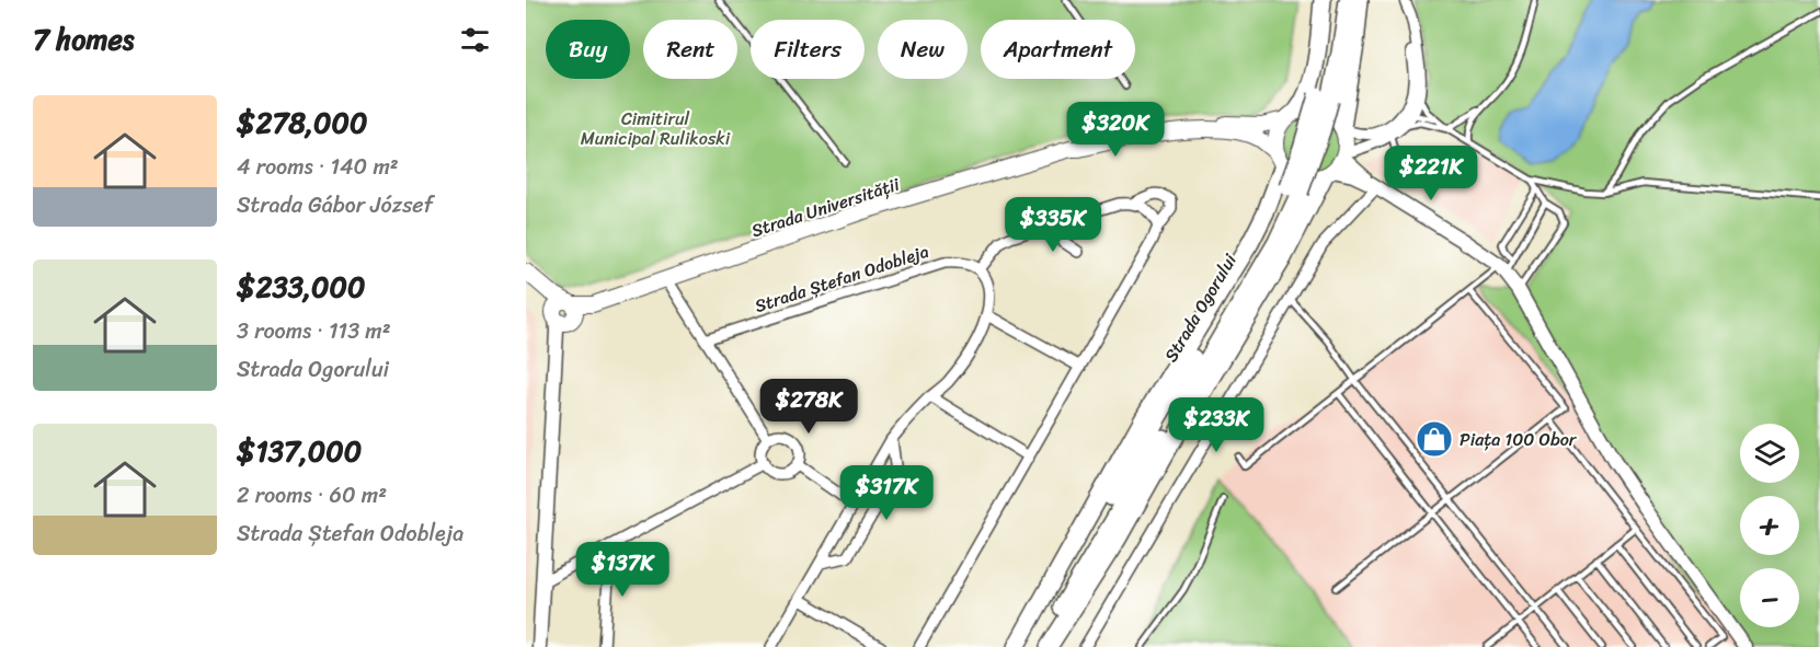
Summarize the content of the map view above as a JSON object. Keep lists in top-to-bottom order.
{
  "streets": {
    "highway": ["Strada Ogorului"],
    "main road": ["Strada Universității"],
    "street": ["Strada Ștefan Odobleja"]
  },
  "parks": ["Cimitirul Municipal Rulikoski"],
  "places": {
    "shop": ["Piața 100 Obor"]
  },
  "page": {
    "heading": "7 homes",
    "chip": [
      "Buy",
      "Rent",
      "Filters",
      "New",
      "Apartment"
    ],
    "list": [
      {
        "name": "$278,000",
        "note": "4 rooms · 140 m² · Strada Gábor József"
      },
      {
        "name": "$233,000",
        "note": "3 rooms · 113 m² · Strada Ogorului"
      },
      {
        "name": "$137,000",
        "note": "2 rooms · 60 m² · Strada Ștefan Odobleja"
      }
    ],
    "price": [
      "$320K",
      "$221K",
      "$335K",
      "$278K",
      "$233K",
      "$317K",
      "$137K"
    ],
    "map_buttons": ["+", "−"]
  }
}
